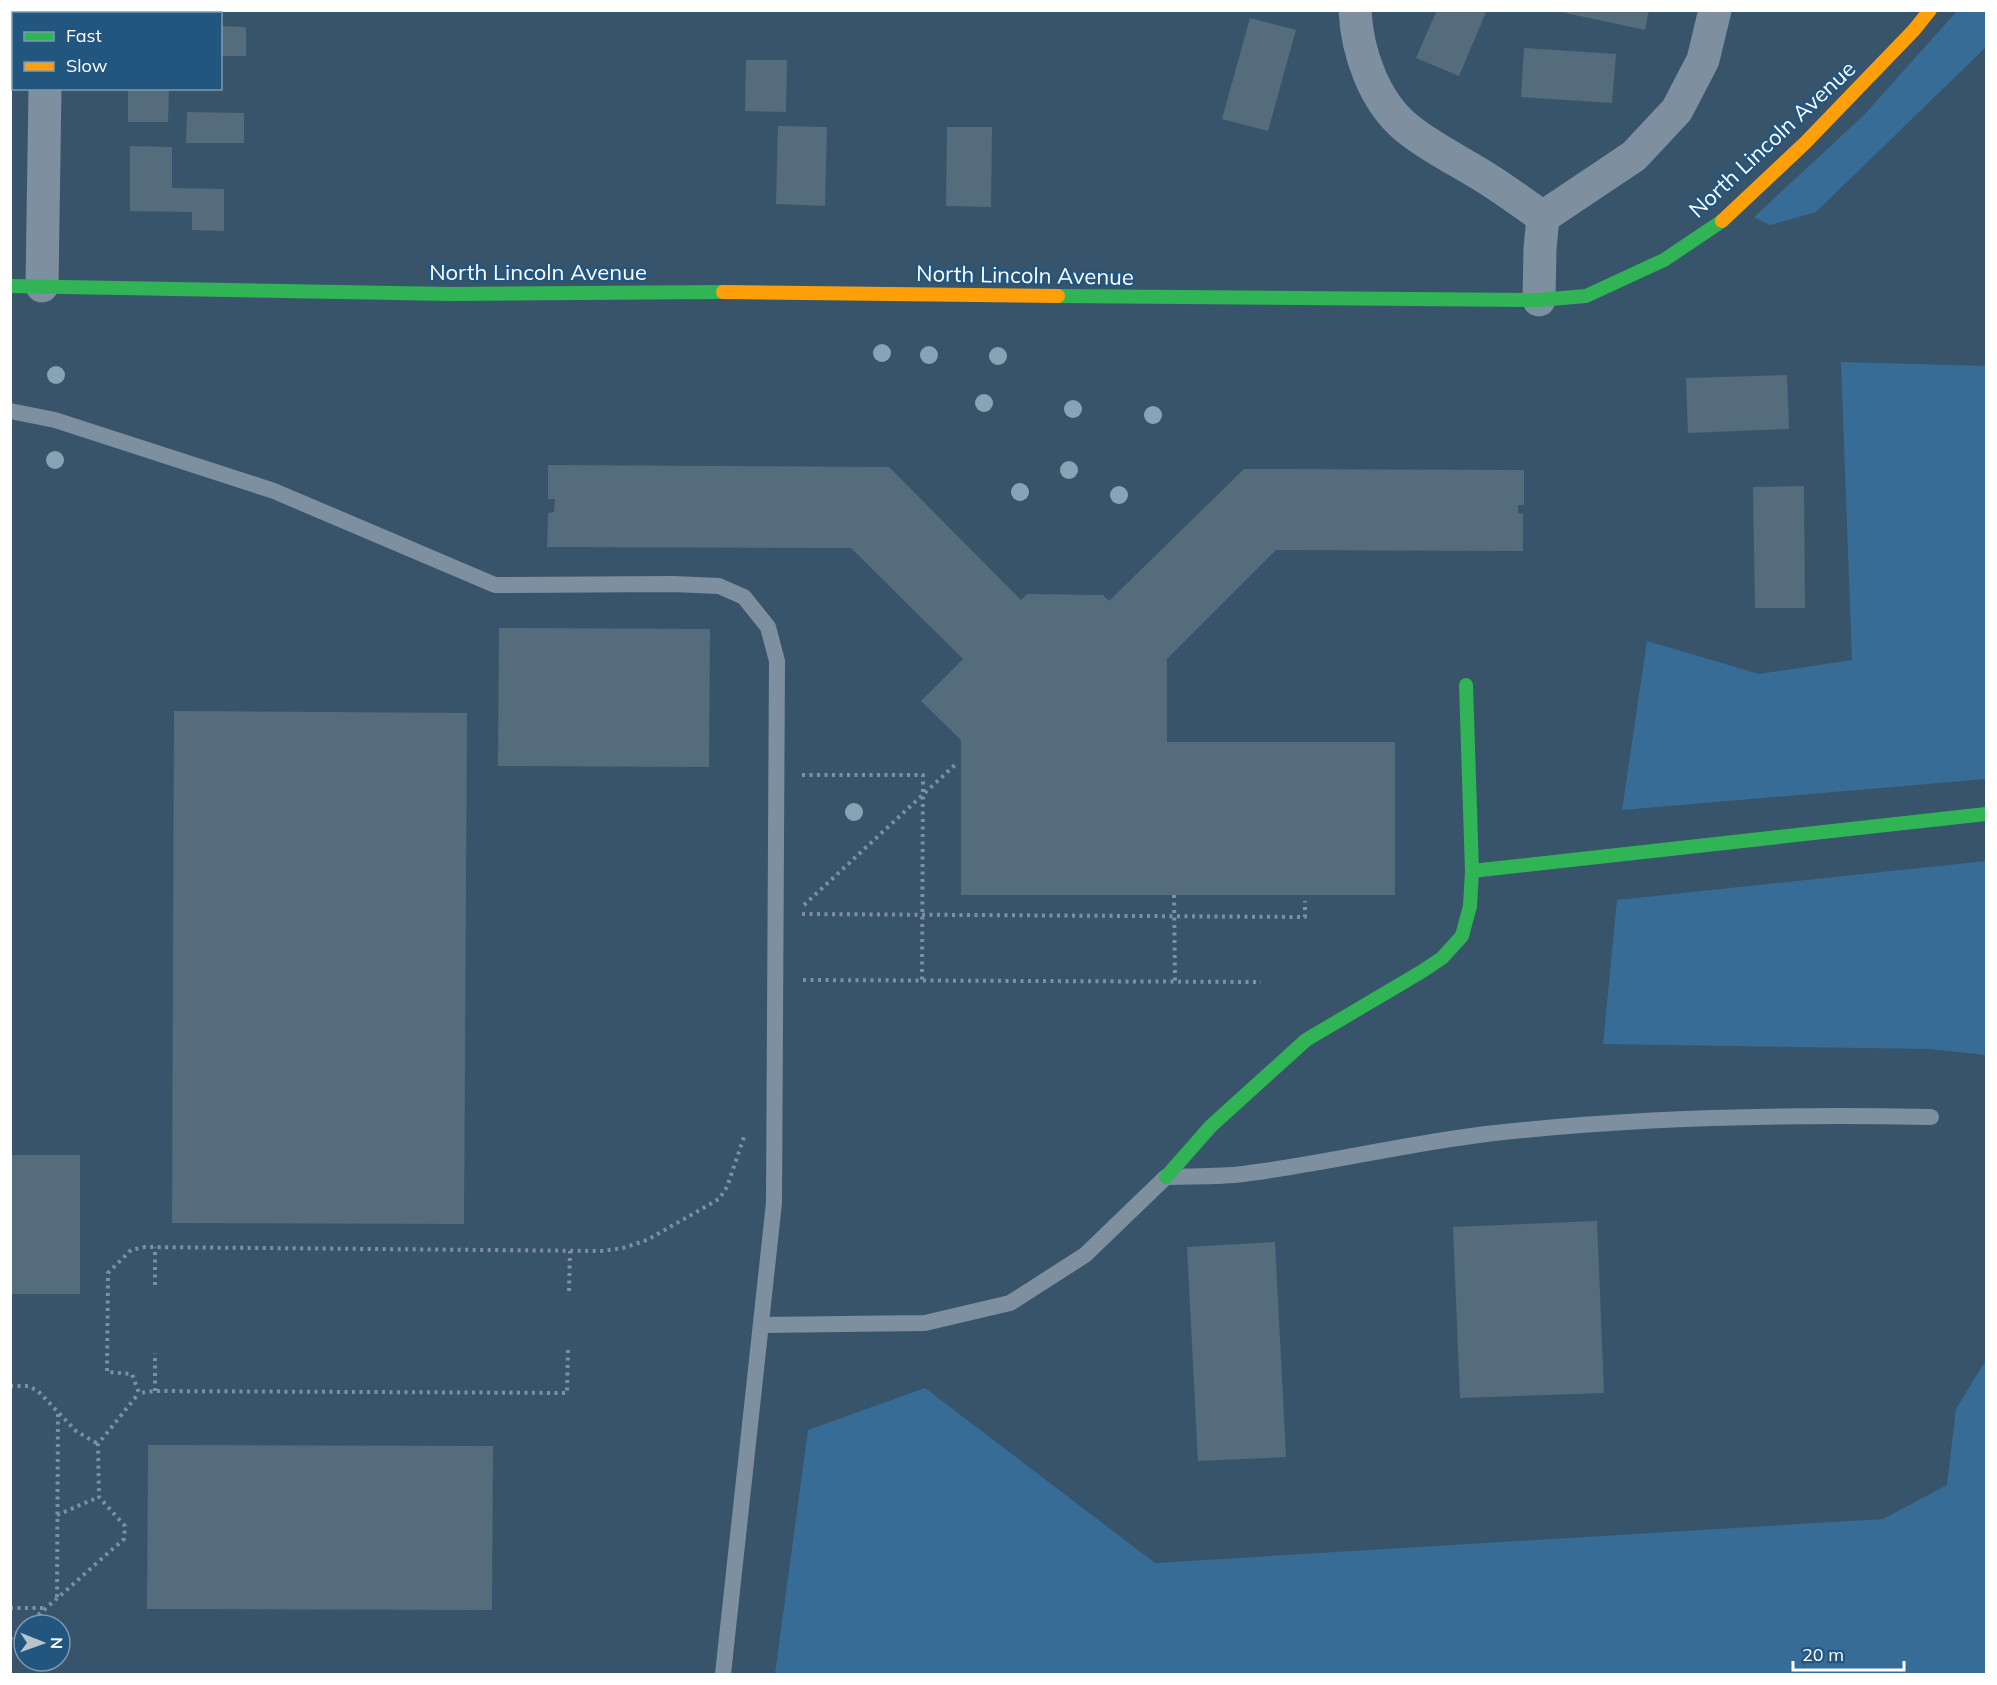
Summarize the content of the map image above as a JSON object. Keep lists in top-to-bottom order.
{
  "streets": {
    "street": ["North Lincoln Avenue"]
  },
  "legend": ["Fast", "Slow"],
  "scale_bar": "20 m",
  "north": "right"
}
